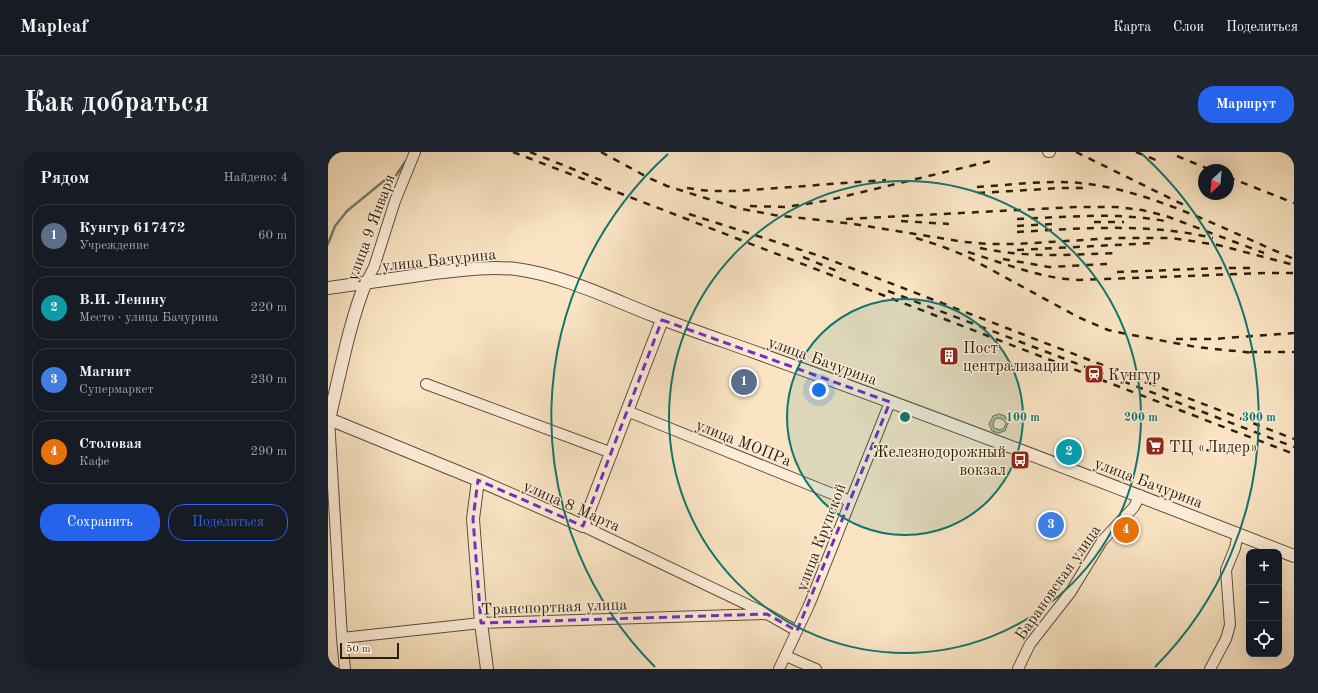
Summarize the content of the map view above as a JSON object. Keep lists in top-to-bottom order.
{
  "streets": {
    "street": [
      "улица 9 Января",
      "улица Бачурина",
      "улица МОПРа",
      "улица 8 Марта",
      "улица Крупской",
      "Барановская улица",
      "Транспортная улица"
    ]
  },
  "crossings": [
    ["улица 9 Января", "улица Бачурина"],
    ["улица 9 Января", "улица 8 Марта"],
    ["улица 9 Января", "Транспортная улица"],
    ["улица Бачурина", "улица Крупской"],
    ["улица Бачурина", "Барановская улица"],
    ["улица МОПРа", "улица Крупской"],
    ["улица 8 Марта", "улица Крупской"],
    ["улица 8 Марта", "Транспортная улица"]
  ],
  "places": {
    "building": ["Пост централизации"],
    "station": ["Кунгур"],
    "supermarket": ["ТЦ «Лидер»"],
    "bus stop": ["Железнодорожный вокзал"]
  },
  "scale_bar": "50 m",
  "north": "bottom left",
  "page": {
    "header": "Mapleaf",
    "nav": ["Карта", "Слои", "Поделиться"],
    "buttons": [
      "Маршрут",
      ["Сохранить", "Поделиться"]
    ],
    "title": "Как добраться",
    "heading": ["Рядом", "Найдено: 4"],
    "list": [
      {
        "mark": "1",
        "name": "Кунгур 617472",
        "note": "Учреждение",
        "value": "60 m"
      },
      {
        "mark": "2",
        "name": "В.И. Ленину",
        "note": "Место · улица Бачурина",
        "value": "220 m"
      },
      {
        "mark": "3",
        "name": "Магнит",
        "note": "Супермаркет",
        "value": "230 m"
      },
      {
        "mark": "4",
        "name": "Столовая",
        "note": "Кафе",
        "value": "290 m"
      }
    ],
    "pins": [
      "1",
      "2",
      "3",
      "4"
    ],
    "map_buttons": ["+", "−"],
    "scale": "50 m"
  },
  "rings": ["100 m", "200 m", "300 m"]
}
